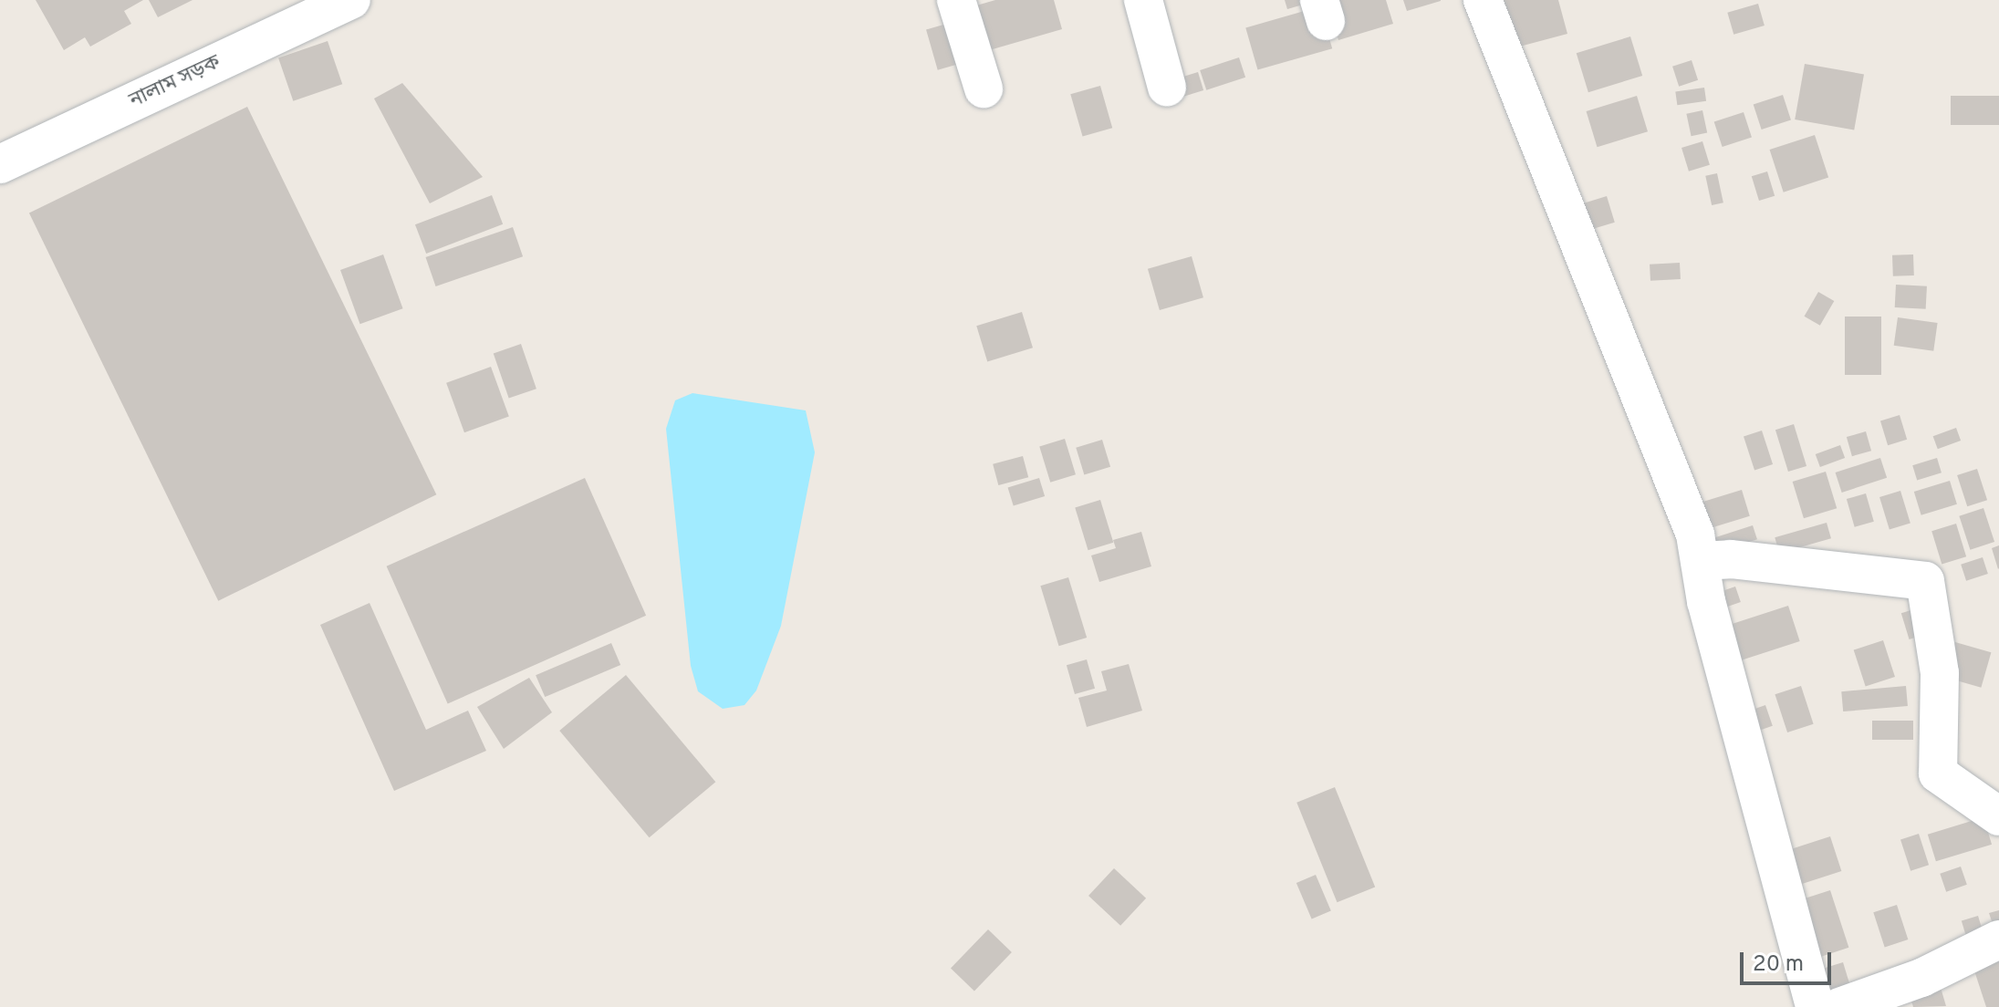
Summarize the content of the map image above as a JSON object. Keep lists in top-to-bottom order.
{
  "streets": {
    "street": ["নালাম সড়ক"]
  },
  "scale_bar": "20 m"
}
